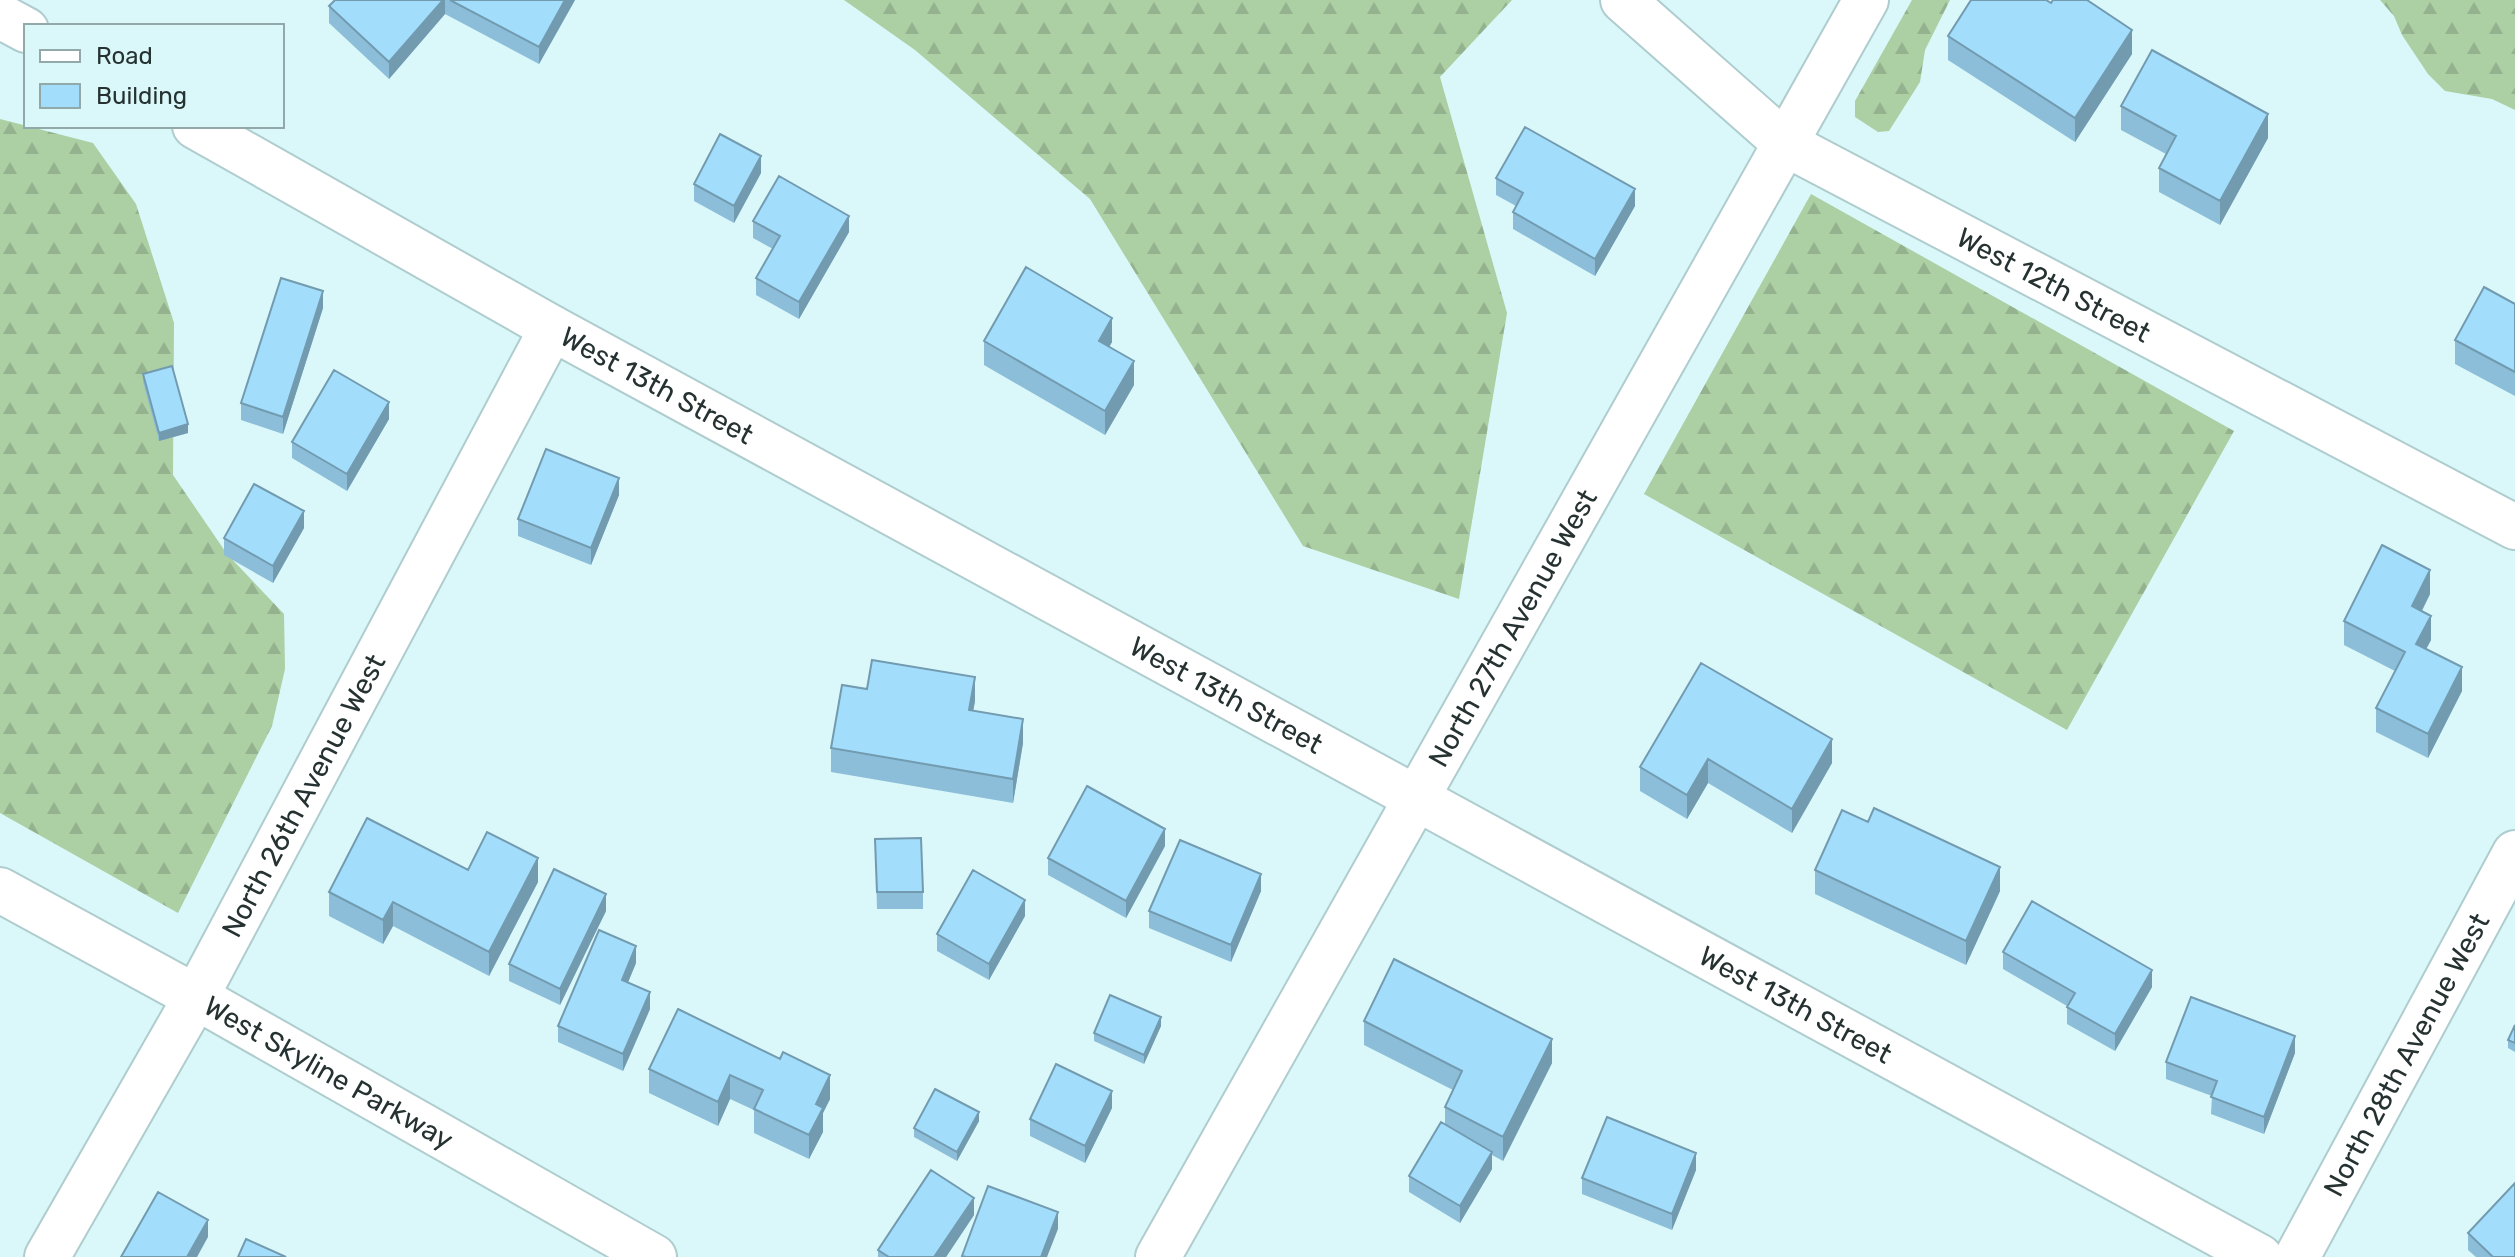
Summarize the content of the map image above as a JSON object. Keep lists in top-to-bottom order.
{
  "streets": {
    "street": [
      "West 12th Street",
      "West 13th Street",
      "North 27th Avenue West",
      "North 26th Avenue West",
      "North 28th Avenue West",
      "West Skyline Parkway"
    ]
  },
  "crossings": [
    ["West 12th Street", "North 27th Avenue West"],
    ["West 13th Street", "North 27th Avenue West"],
    ["West 13th Street", "North 26th Avenue West"],
    ["North 26th Avenue West", "West Skyline Parkway"]
  ],
  "legend": ["Road", "Building"]
}
